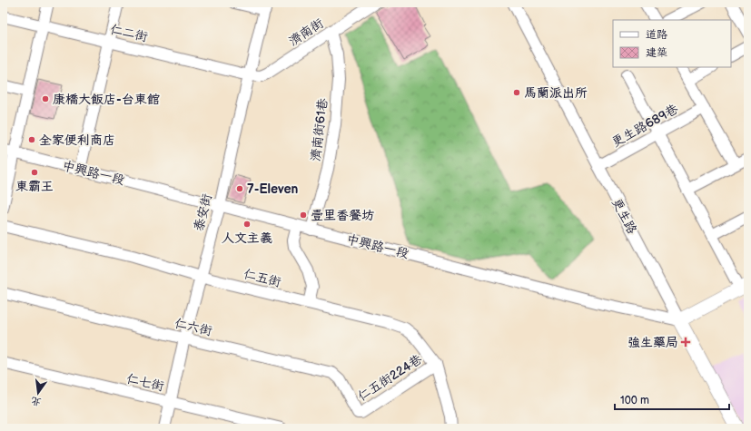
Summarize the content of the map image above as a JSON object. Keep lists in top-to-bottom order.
{
  "streets": {
    "main road": ["更生路"],
    "street": [
      "濟南街",
      "仁二街",
      "更生路689巷",
      "濟南街61巷",
      "中興路一段",
      "泰安街",
      "仁五街",
      "仁六街",
      "仁五街224巷",
      "仁七街"
    ]
  },
  "crossings": [
    ["濟南街", "仁二街"],
    ["濟南街", "濟南街61巷"],
    ["濟南街", "泰安街"],
    ["仁二街", "泰安街"],
    ["更生路689巷", "更生路"],
    ["濟南街61巷", "中興路一段"],
    ["中興路一段", "泰安街"],
    ["中興路一段", "更生路"],
    ["泰安街", "仁五街"],
    ["泰安街", "仁六街"],
    ["泰安街", "仁七街"],
    ["仁五街", "仁五街224巷"],
    ["仁六街", "仁五街224巷"]
  ],
  "places": {
    "other": [
      "馬蘭派出所",
      "康橋大飯店-台東館",
      "全家便利商店",
      "東霸王",
      "7-Eleven",
      "壹里香餐坊",
      "人文主義"
    ],
    "health": ["強生藥局"]
  },
  "legend": ["道路", "建築"],
  "scale_bar": "100 m",
  "north": "bottom"
}
